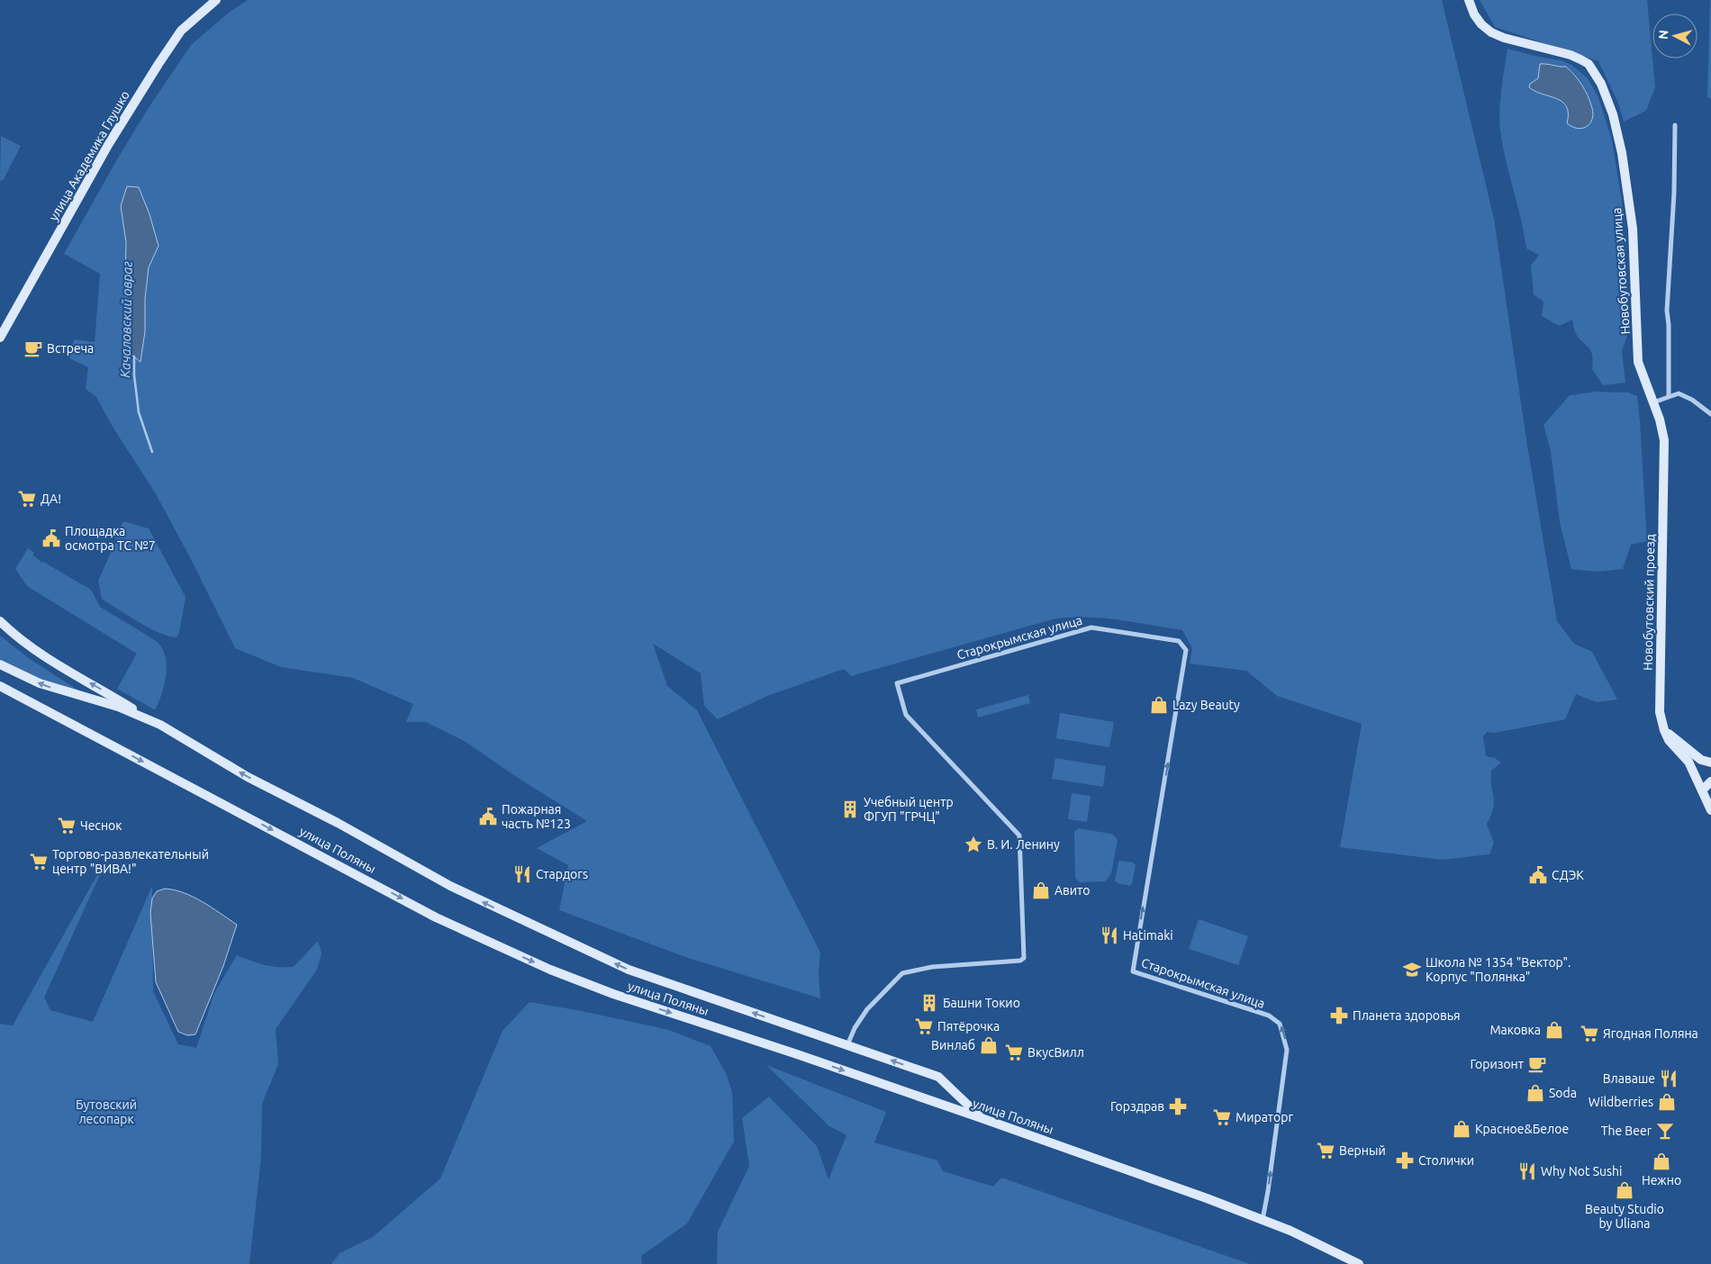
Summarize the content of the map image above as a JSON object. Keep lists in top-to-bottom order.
{
  "streets": {
    "main road": [
      "улица Академика Глушко",
      "Новобутовская улица",
      "Новобутовский проезд",
      "улица Поляны"
    ],
    "street": ["Старокрымская улица"]
  },
  "crossings": [
    ["Новобутовская улица", "Новобутовский проезд"],
    ["Старокрымская улица", "улица Поляны"]
  ],
  "water": ["Качаловский овраг"],
  "parks": ["Бутовский лесопарк"],
  "places": {
    "cafe": ["Встреча", "Горизонт"],
    "supermarket": [
      "ДА!",
      "Чеснок",
      "Торгово-развлекательный центр \"ВИВА!\"",
      "Пятёрочка",
      "Ягодная Поляна",
      "ВкусВилл",
      "Мираторг",
      "Верный"
    ],
    "public building": ["Площадка осмотра ТС №7", "Пожарная часть №123", "СДЭК"],
    "shop": [
      "Lazy Beauty",
      "Авито",
      "Маковка",
      "Винлаб",
      "Soda",
      "Wildberries",
      "Красное&Белое",
      "Нежно",
      "Beauty Studio by Uliana"
    ],
    "building": ["Учебный центр ФГУП \"ГРЧЦ\"", "Башни Токио"],
    "place": ["В. И. Ленину"],
    "restaurant": [
      "Стардогs",
      "Hatimaki",
      "Влаваше",
      "Why Not Sushi"
    ],
    "school or university": ["Школа № 1354 \"Вектор\". Корпус \"Полянка\""],
    "pharmacy": ["Планета здоровья", "Горздрав", "Столички"],
    "bar": ["The Beer"]
  },
  "north": "left"
}
